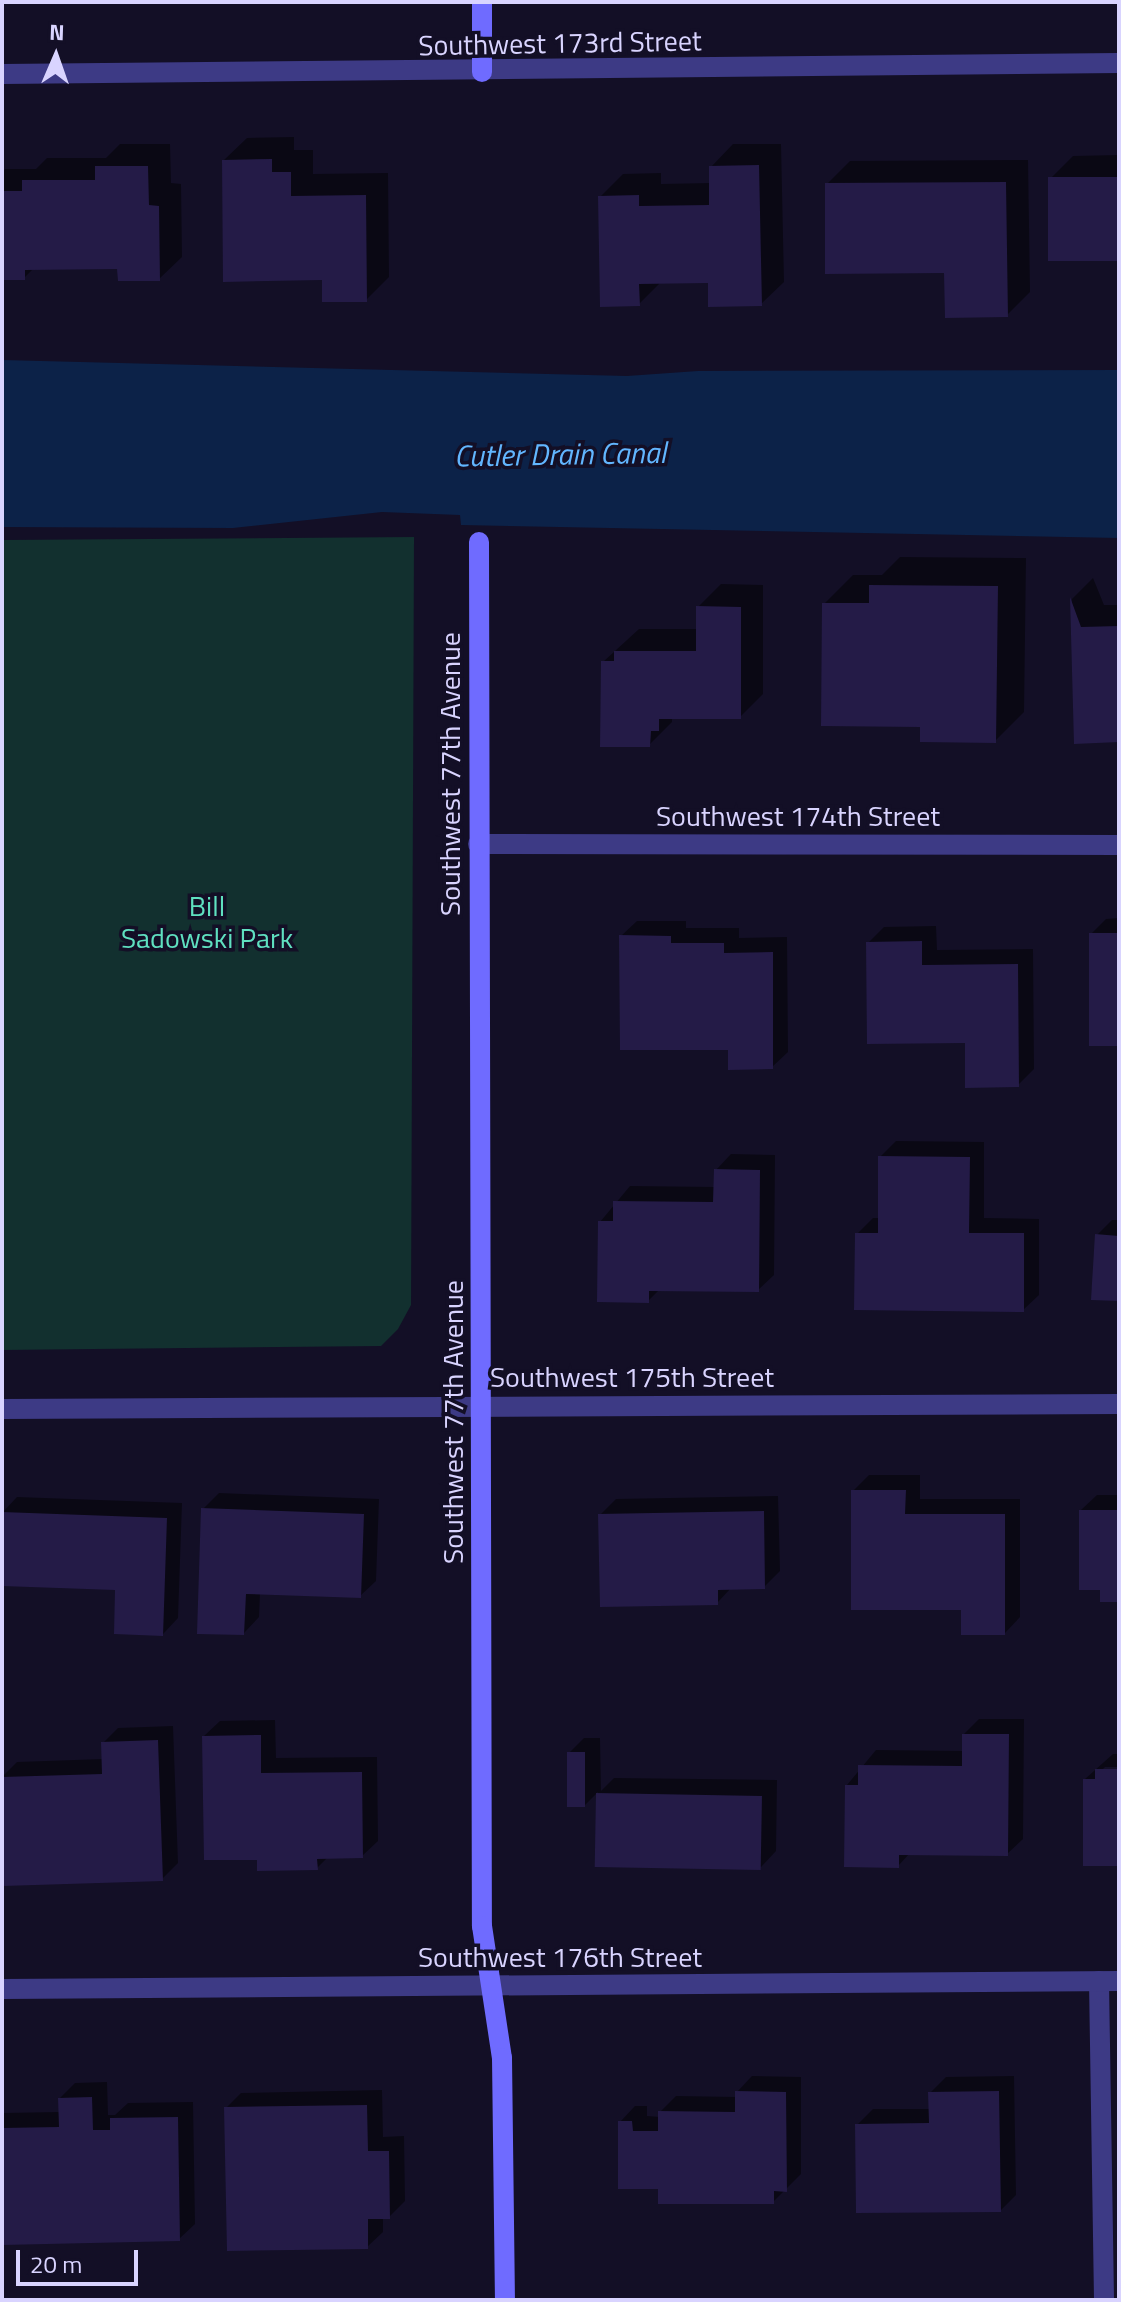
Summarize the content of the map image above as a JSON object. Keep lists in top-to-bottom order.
{
  "streets": {
    "street": [
      "Southwest 173rd Street",
      "Southwest 77th Avenue",
      "Southwest 174th Street",
      "Southwest 175th Street",
      "Southwest 176th Street"
    ]
  },
  "crossings": [
    ["Southwest 77th Avenue", "Southwest 174th Street"],
    ["Southwest 77th Avenue", "Southwest 175th Street"],
    ["Southwest 77th Avenue", "Southwest 176th Street"]
  ],
  "water": ["Cutler Drain Canal"],
  "parks": ["Bill Sadowski Park"],
  "scale_bar": "20 m",
  "north": "top"
}
